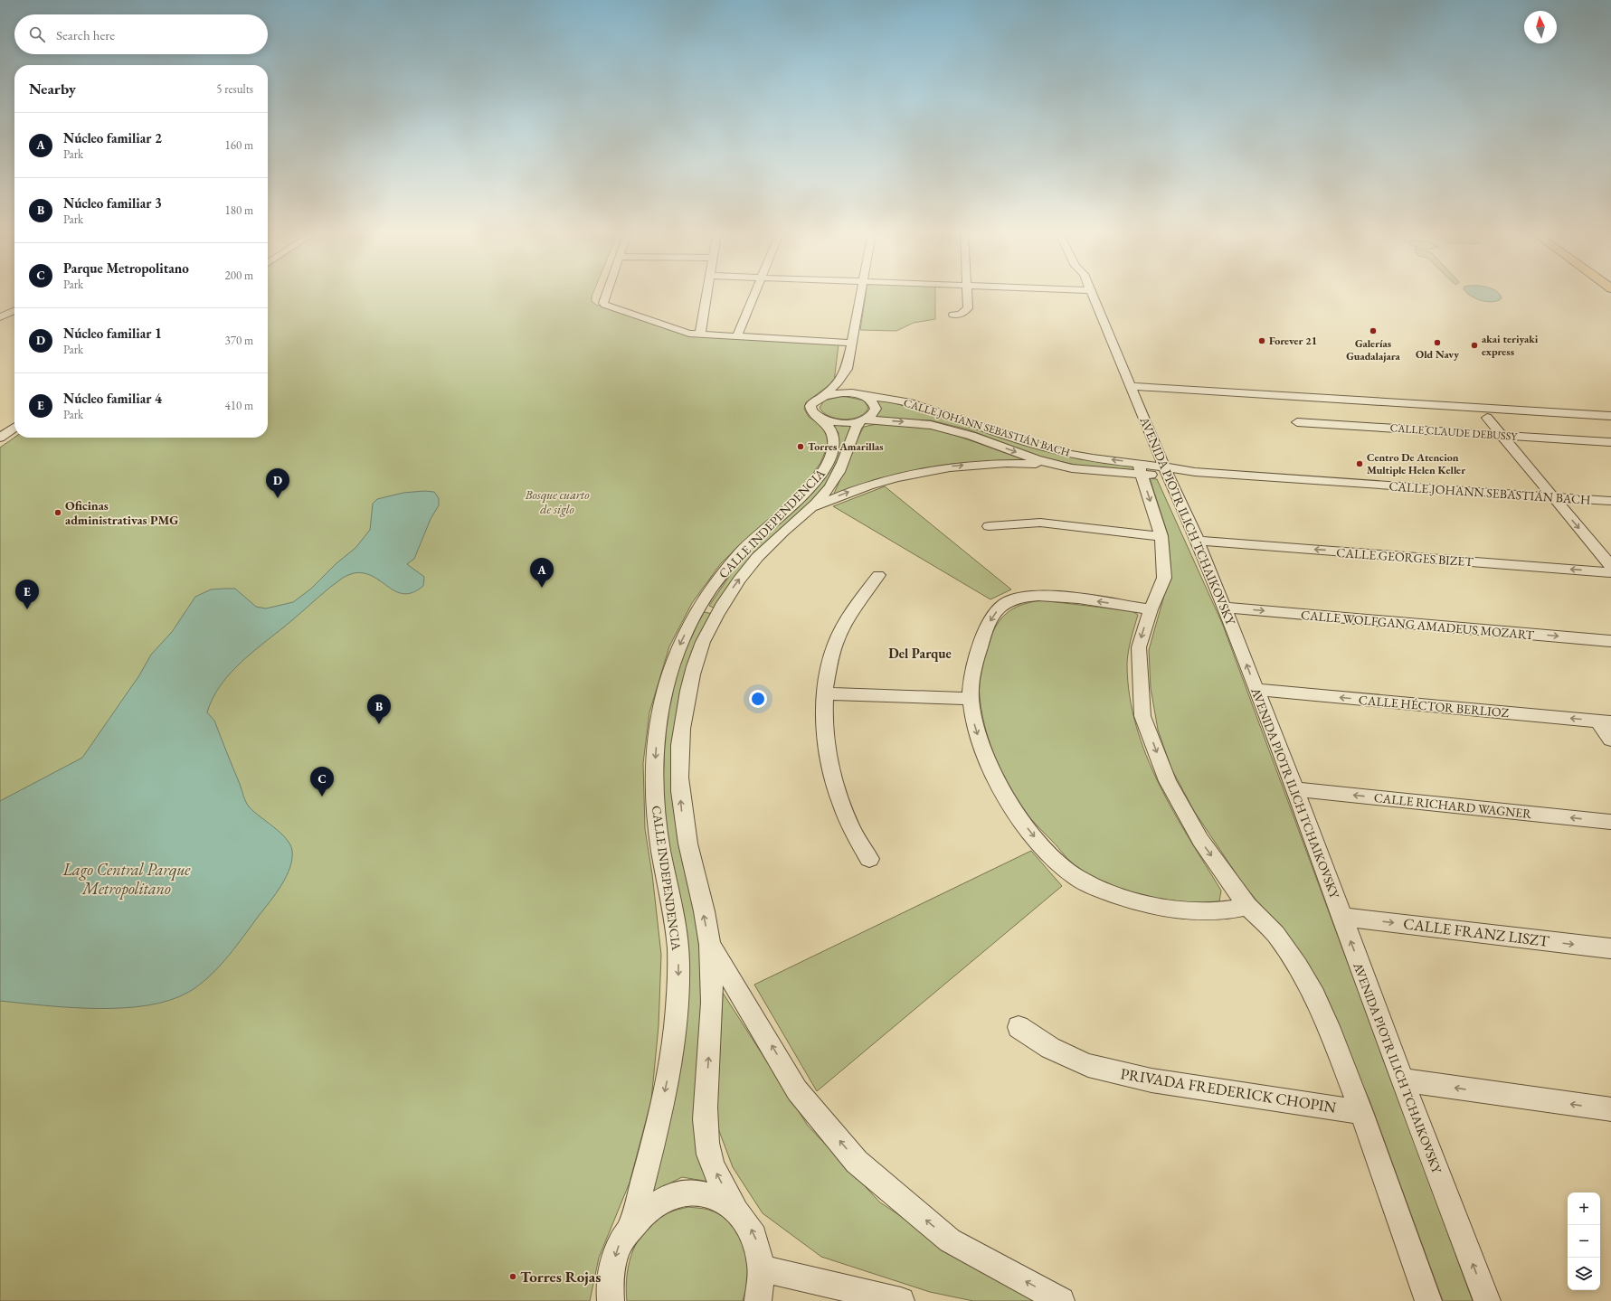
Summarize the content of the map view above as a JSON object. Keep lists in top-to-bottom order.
{
  "streets": {
    "street": [
      "CALLE JOHANN SEBASTIÁN BACH",
      "CALLE CLAUDE DEBUSSY",
      "AVENIDA PIOTR ILICH TCHAIKOVSKY",
      "CALLE INDEPENDENCIA",
      "CALLE GEORGES BIZET",
      "CALLE WOLFGANG AMADEUS MOZART",
      "CALLE HÉCTOR BERLIOZ",
      "CALLE RICHARD WAGNER",
      "CALLE FRANZ LISZT",
      "PRIVADA FREDERICK CHOPIN"
    ]
  },
  "crossings": [
    ["CALLE JOHANN SEBASTIÁN BACH", "AVENIDA PIOTR ILICH TCHAIKOVSKY"],
    ["CALLE JOHANN SEBASTIÁN BACH", "CALLE INDEPENDENCIA"],
    ["AVENIDA PIOTR ILICH TCHAIKOVSKY", "CALLE GEORGES BIZET"],
    ["AVENIDA PIOTR ILICH TCHAIKOVSKY", "CALLE WOLFGANG AMADEUS MOZART"],
    ["AVENIDA PIOTR ILICH TCHAIKOVSKY", "CALLE HÉCTOR BERLIOZ"],
    ["AVENIDA PIOTR ILICH TCHAIKOVSKY", "CALLE RICHARD WAGNER"],
    ["AVENIDA PIOTR ILICH TCHAIKOVSKY", "CALLE FRANZ LISZT"],
    ["AVENIDA PIOTR ILICH TCHAIKOVSKY", "PRIVADA FREDERICK CHOPIN"]
  ],
  "one_way": [
    "CALLE GEORGES BIZET",
    "CALLE WOLFGANG AMADEUS MOZART",
    "CALLE HÉCTOR BERLIOZ",
    "CALLE RICHARD WAGNER",
    "CALLE FRANZ LISZT"
  ],
  "districts": ["Del Parque"],
  "water": ["Lago Central Parque Metropolitano"],
  "parks": ["Bosque cuarto de siglo"],
  "places": [
    "Galerías Guadalajara",
    "Forever 21",
    "Old Navy",
    "akai teriyaki express",
    "Torres Amarillas",
    "Centro De Atencion Multiple Helen Keller",
    "Oficinas administrativas PMG",
    "Torres Rojas"
  ],
  "north": "top",
  "page": {
    "search": "Search here",
    "heading": ["Nearby", "5 results"],
    "list": [
      {
        "mark": "A",
        "name": "Núcleo familiar 2",
        "note": "Park",
        "value": "160 m"
      },
      {
        "mark": "B",
        "name": "Núcleo familiar 3",
        "note": "Park",
        "value": "180 m"
      },
      {
        "mark": "C",
        "name": "Parque Metropolitano",
        "note": "Park",
        "value": "200 m"
      },
      {
        "mark": "D",
        "name": "Núcleo familiar 1",
        "note": "Park",
        "value": "370 m"
      },
      {
        "mark": "E",
        "name": "Núcleo familiar 4",
        "note": "Park",
        "value": "410 m"
      }
    ],
    "pins": [
      "D",
      "A",
      "E",
      "B",
      "C"
    ],
    "map_buttons": ["+", "−"]
  }
}
